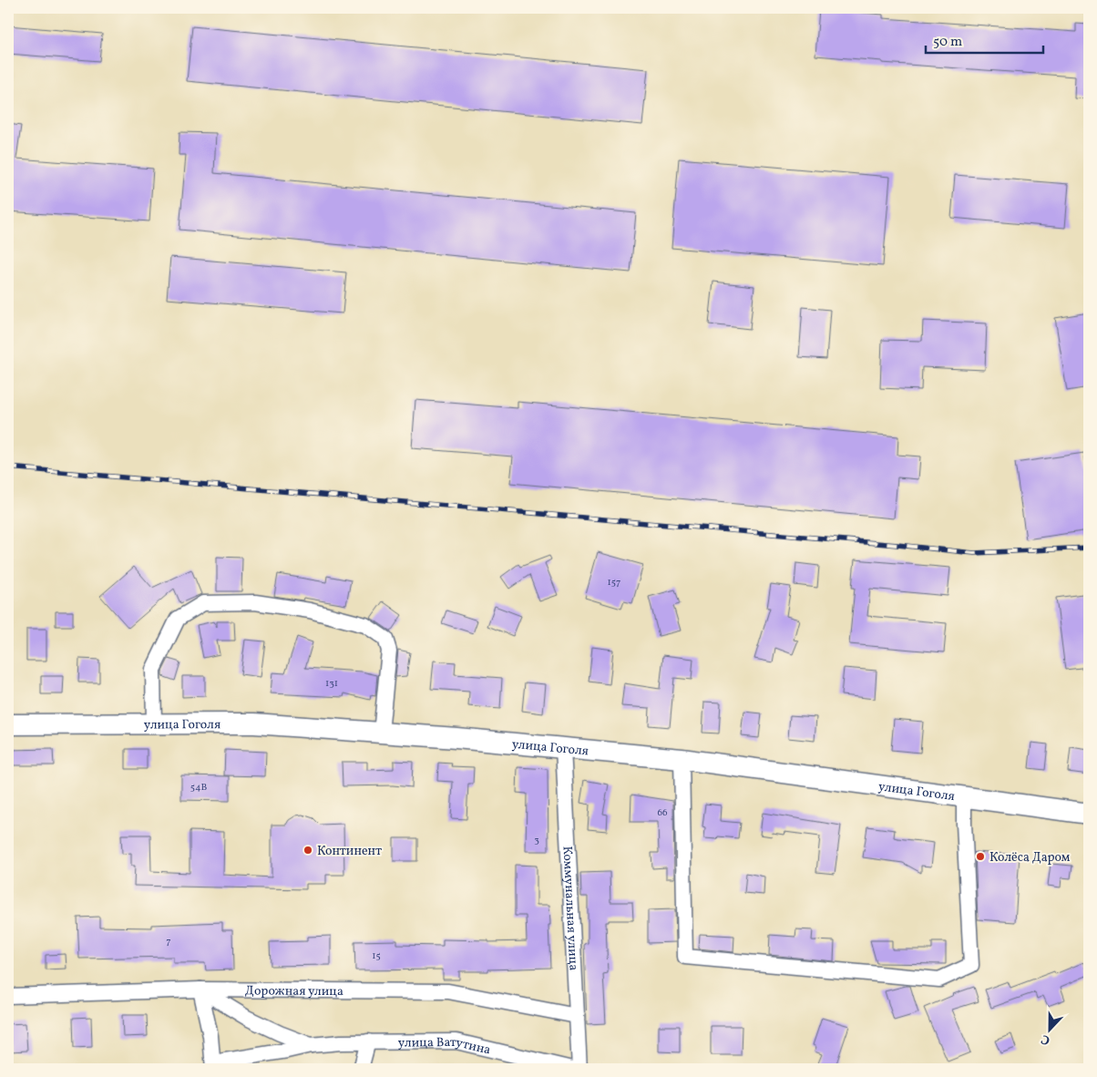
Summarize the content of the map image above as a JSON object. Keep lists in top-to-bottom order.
{
  "streets": {
    "main road": ["улица Гоголя"],
    "street": ["Коммунальная улица", "Дорожная улица", "улица Ватутина"]
  },
  "crossings": [
    ["улица Гоголя", "Коммунальная улица"],
    ["Коммунальная улица", "Дорожная улица"]
  ],
  "places": ["Континент", "Колёса Даром"],
  "house_numbers": [
    "157",
    "131",
    "54В",
    "66",
    "3",
    "7",
    "15"
  ],
  "scale_bar": "50 m",
  "north": "bottom"
}
